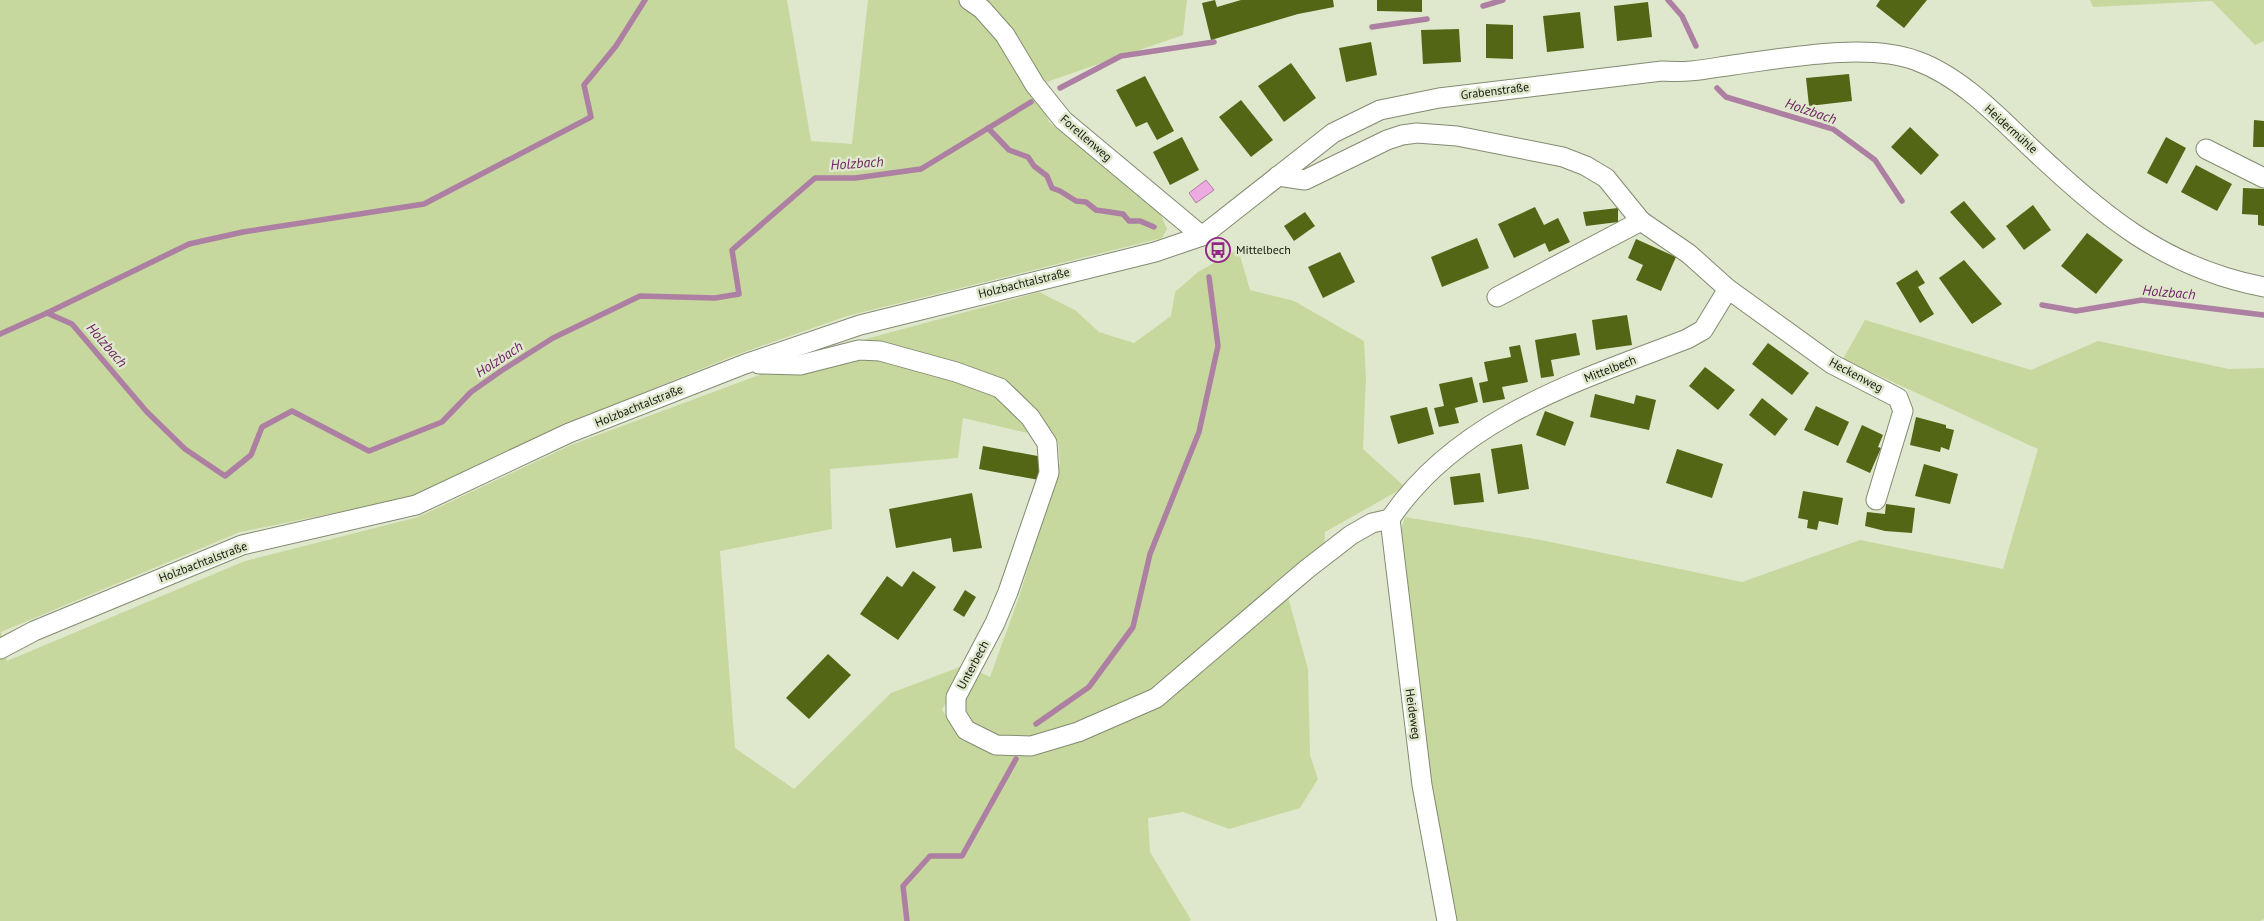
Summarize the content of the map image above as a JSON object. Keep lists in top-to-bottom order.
{
  "streets": {
    "street": [
      "Grabenstraße",
      "Heidermühle",
      "Forellenweg",
      "Holzbachtalstraße",
      "Mittelbech",
      "Heckenweg",
      "Unterbech",
      "Heideweg"
    ]
  },
  "crossings": [
    ["Grabenstraße", "Heidermühle"],
    ["Grabenstraße", "Holzbachtalstraße"],
    ["Forellenweg", "Holzbachtalstraße"],
    ["Holzbachtalstraße", "Unterbech"],
    ["Mittelbech", "Heckenweg"],
    ["Mittelbech", "Unterbech"],
    ["Mittelbech", "Heideweg"],
    ["Unterbech", "Heideweg"]
  ],
  "water": ["Holzbach"],
  "places": {
    "bus stop": ["Mittelbech"]
  }
}
